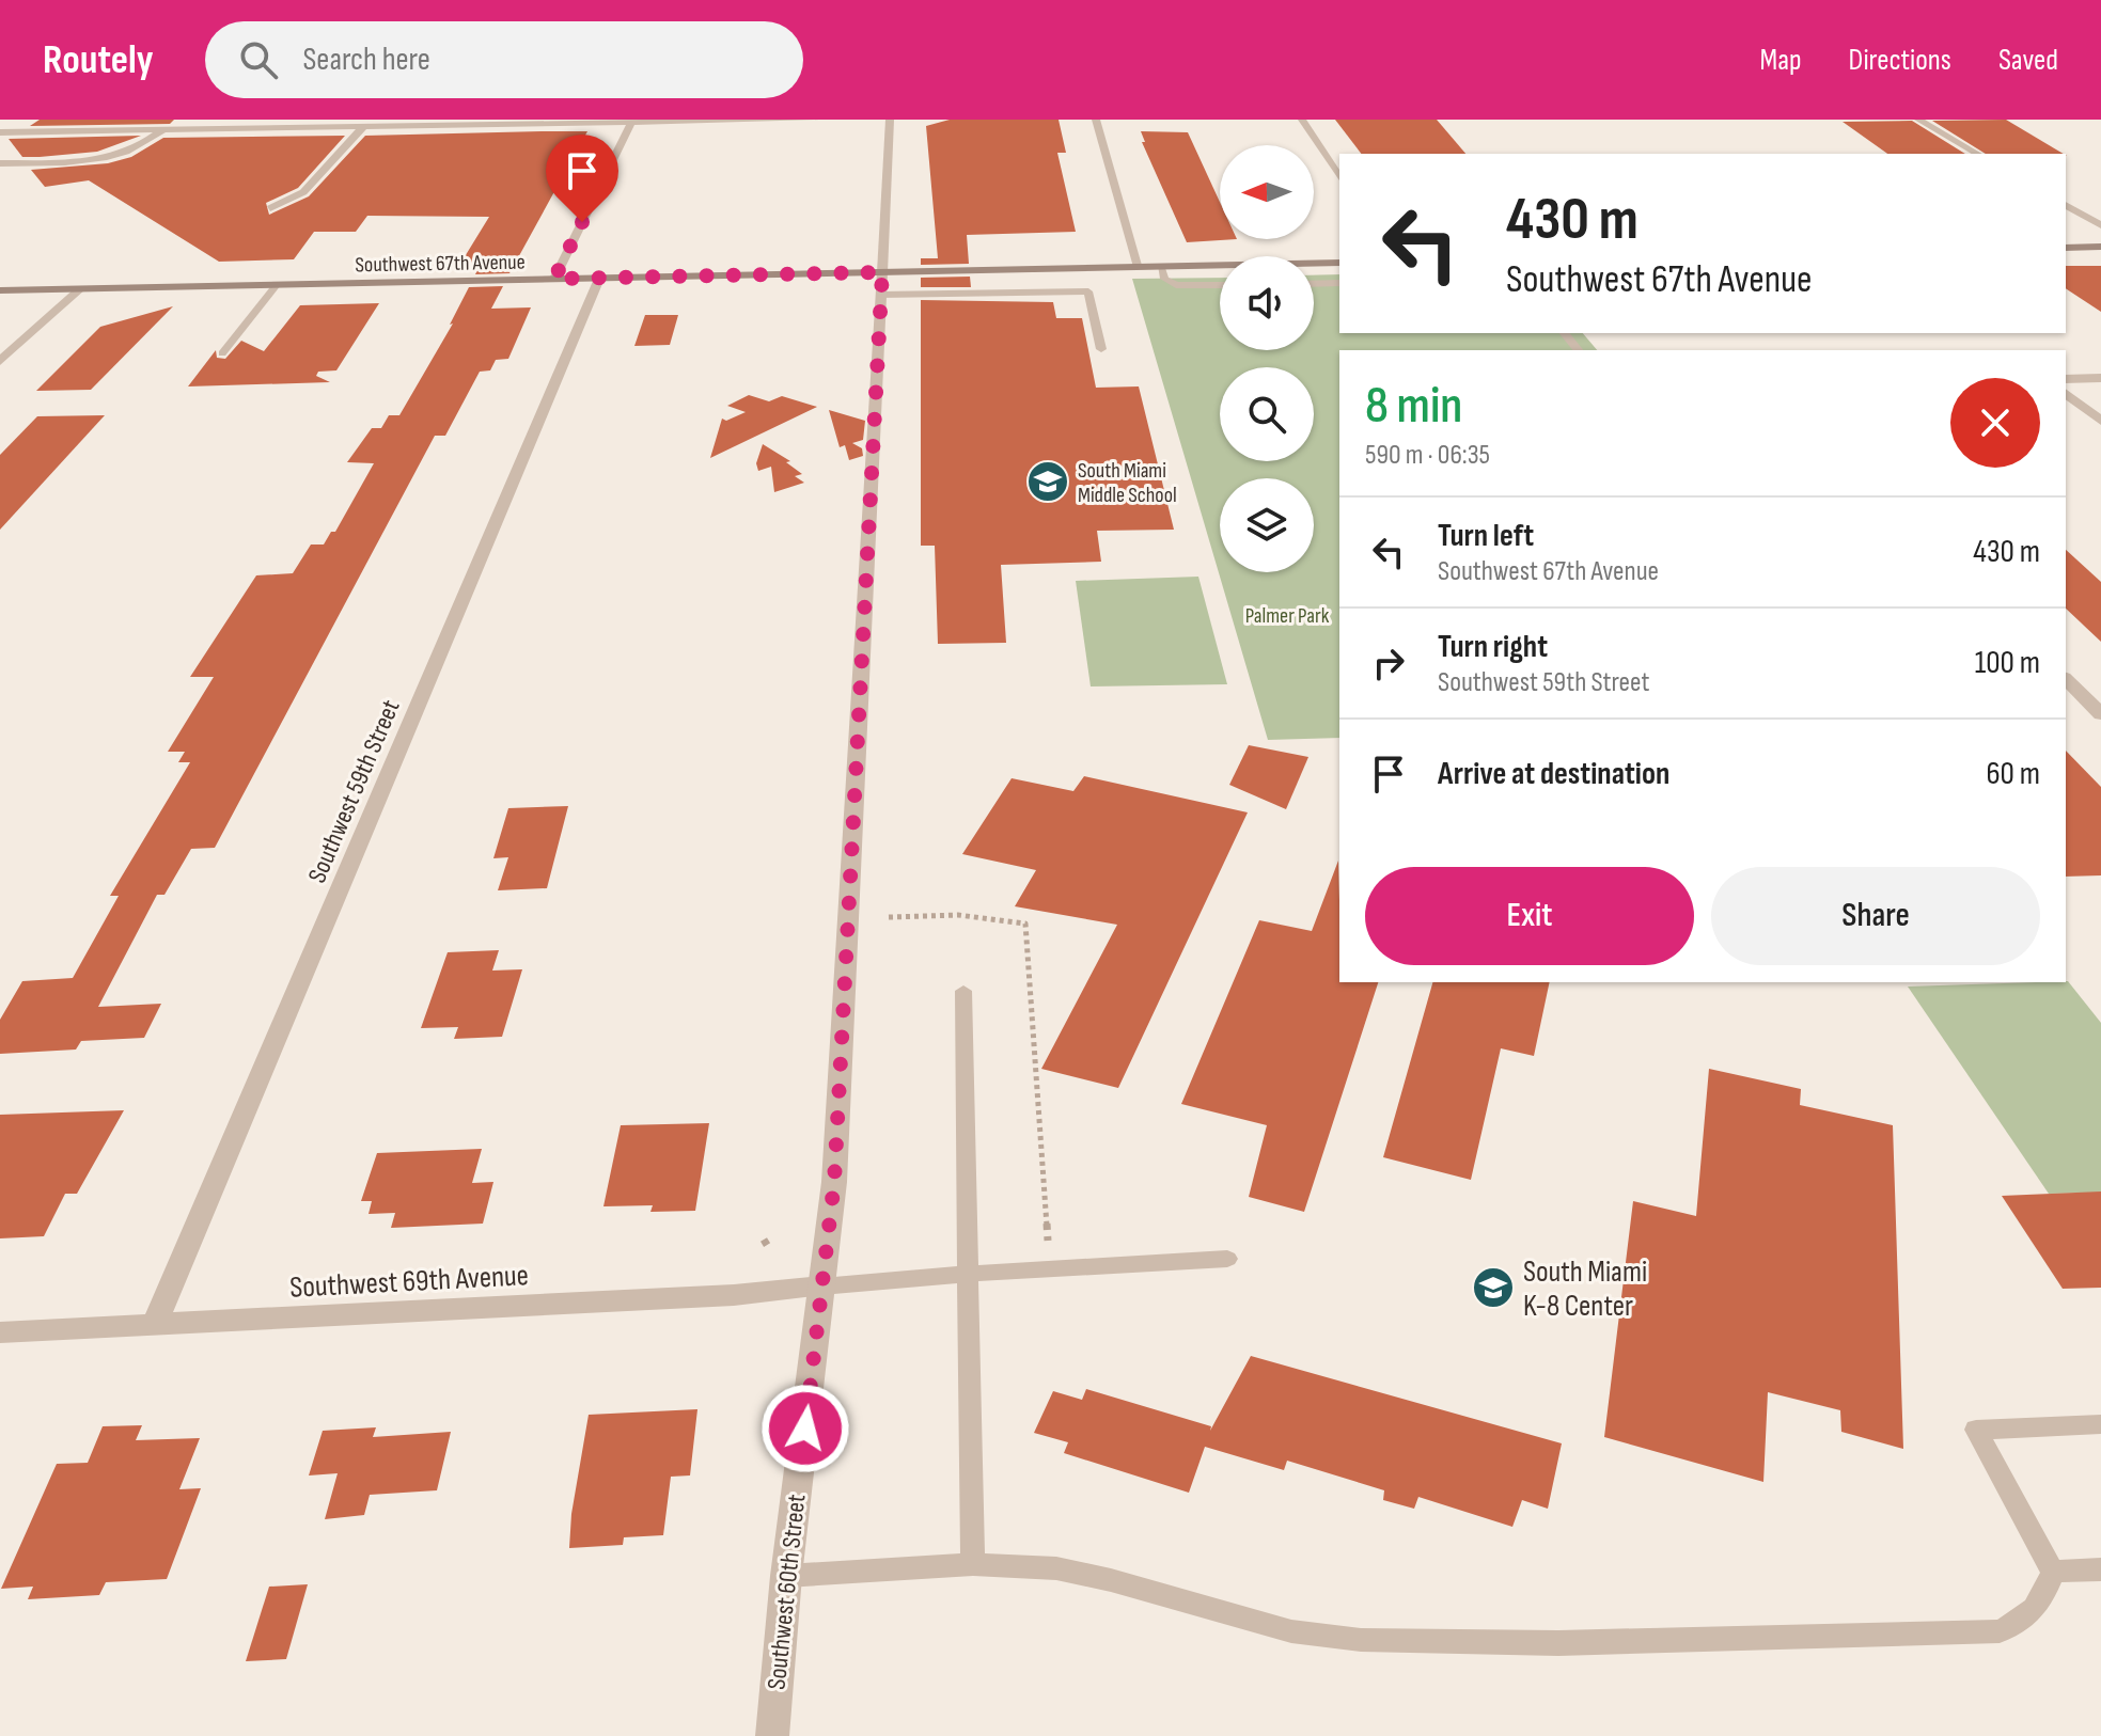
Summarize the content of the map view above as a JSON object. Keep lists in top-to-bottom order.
{
  "streets": {
    "main road": ["Southwest 67th Avenue"],
    "street": ["Southwest 59th Street", "Southwest 69th Avenue", "Southwest 60th Street"]
  },
  "crossings": [
    ["Southwest 67th Avenue", "Southwest 59th Street"],
    ["Southwest 67th Avenue", "Southwest 60th Street"],
    ["Southwest 59th Street", "Southwest 69th Avenue"],
    ["Southwest 69th Avenue", "Southwest 60th Street"]
  ],
  "parks": ["Palmer Park"],
  "places": {
    "school or university": ["South Miami Middle School", "South Miami K-8 Center"]
  },
  "north": "left",
  "page": {
    "header": "Routely",
    "search": "Search here",
    "nav": ["Map", "Directions", "Saved"],
    "turn": ["430 m", "Southwest 67th Avenue"],
    "heading": ["8 min", "590 m · 06:35"],
    "list": [
      {
        "name": "Turn left",
        "note": "Southwest 67th Avenue",
        "value": "430 m"
      },
      {
        "name": "Turn right",
        "note": "Southwest 59th Street",
        "value": "100 m"
      },
      {
        "name": "Arrive at destination",
        "value": "60 m"
      }
    ],
    "buttons": ["Exit", "Share"]
  }
}
